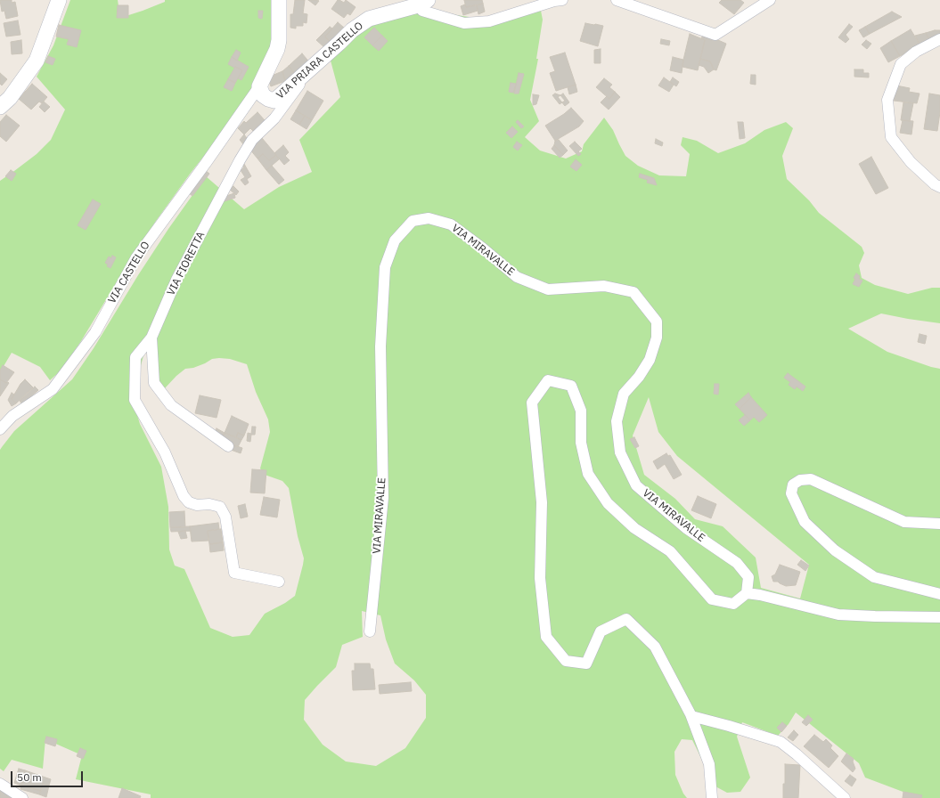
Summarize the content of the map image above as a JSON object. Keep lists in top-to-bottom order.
{
  "streets": {
    "street": [
      "VIA PRIARA CASTELLO",
      "VIA MIRAVALLE",
      "VIA FIORETTA",
      "VIA CASTELLO"
    ]
  },
  "crossings": [
    ["VIA PRIARA CASTELLO", "VIA FIORETTA"],
    ["VIA PRIARA CASTELLO", "VIA CASTELLO"]
  ],
  "scale_bar": "50 m"
}
